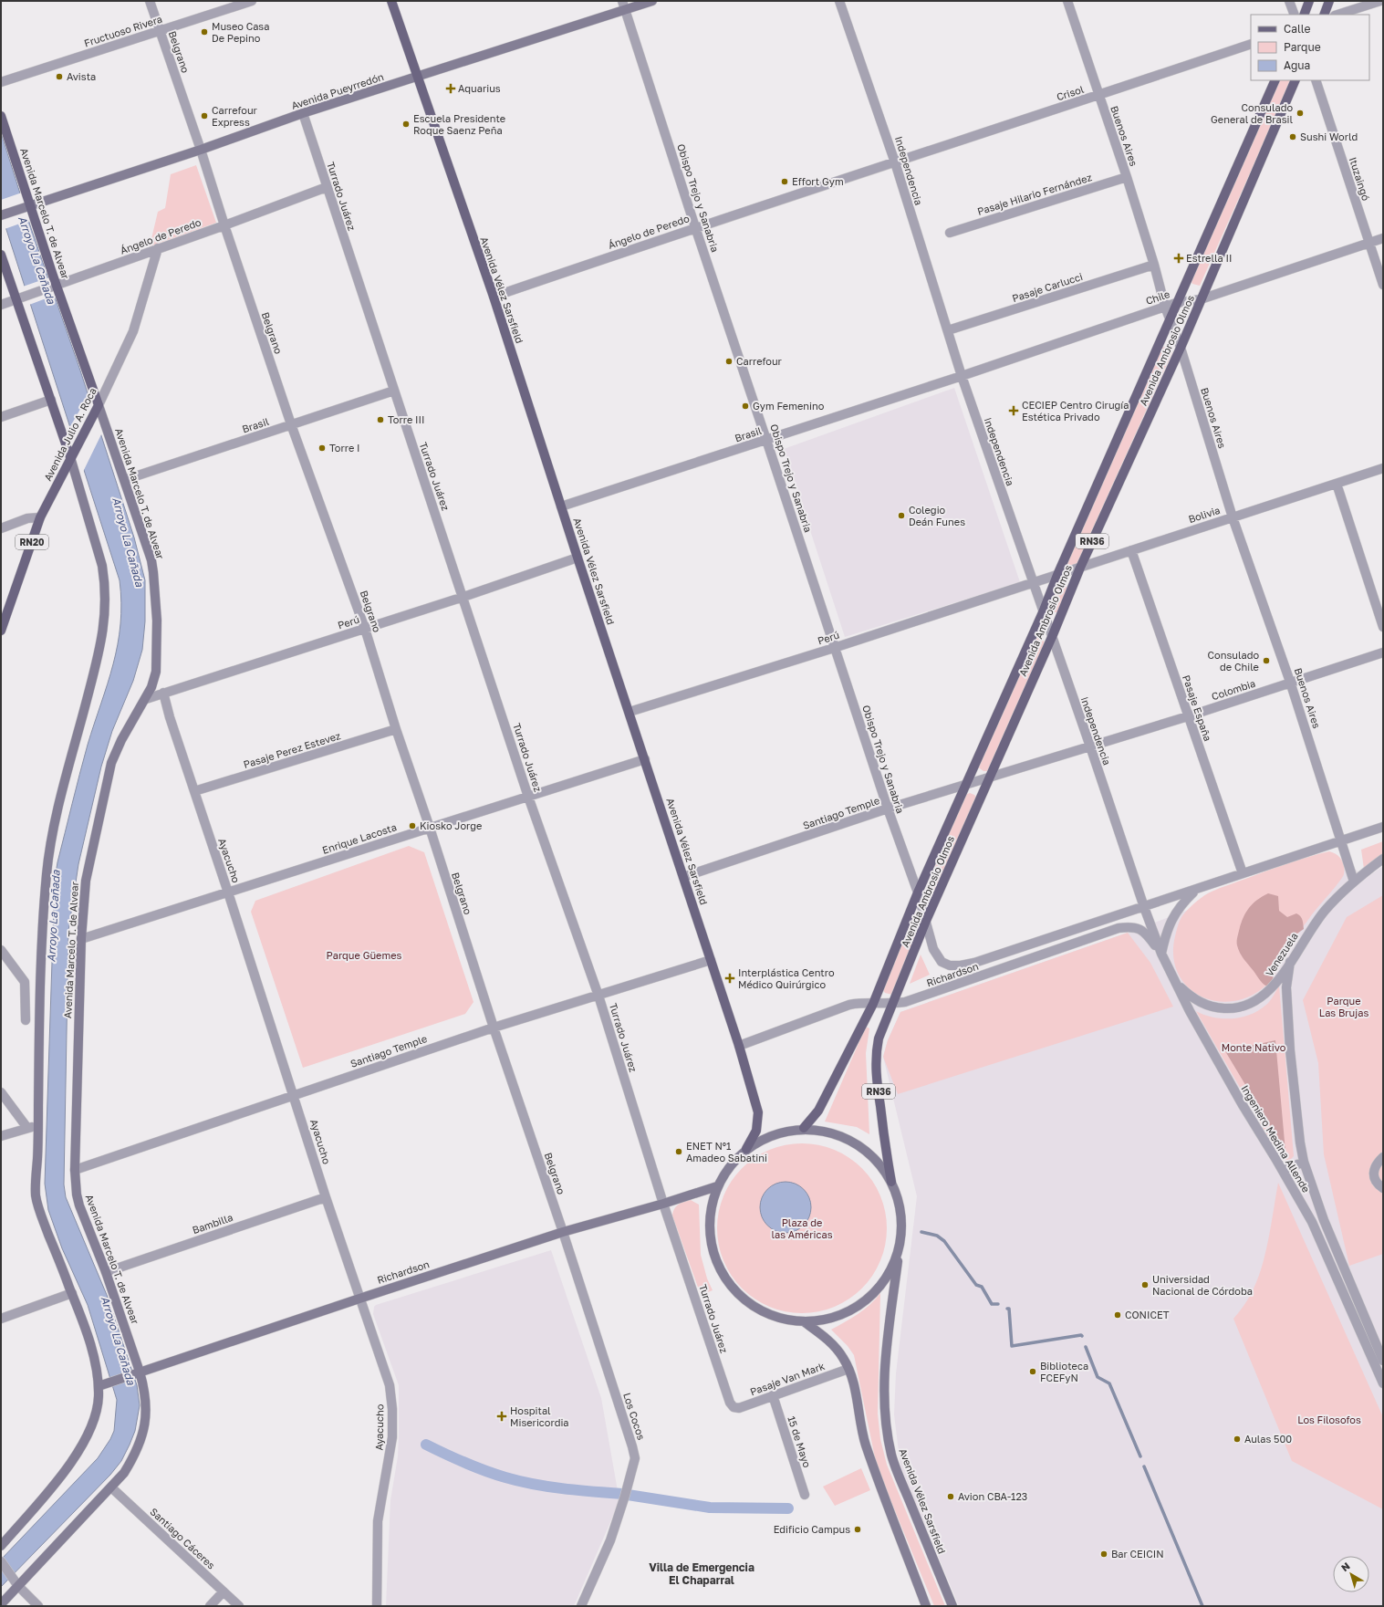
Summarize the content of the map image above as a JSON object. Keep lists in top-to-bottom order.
{
  "streets": {
    "main road": [
      "Avenida Pueyrredón",
      "Avenida Marcelo T. de Alvear",
      "Avenida Vélez Sarsfield",
      "Avenida Ambrosio Olmos",
      "Avenida Julio A. Roca",
      "RN36",
      "RN20",
      "Richardson"
    ],
    "street": [
      "Fructuoso Rivera",
      "Belgrano",
      "Crisol",
      "Buenos Aires",
      "Independencia",
      "Ituzaingó",
      "Pasaje Hilario Fernández",
      "Turrado Juárez",
      "Obispo Trejo y Sanabria",
      "Ángelo de Peredo",
      "Pasaje Carlucci",
      "Chile",
      "Brasil",
      "Bolivia",
      "Perú",
      "Colombia",
      "Pasaje España",
      "Pasaje Perez Estevez",
      "Santiago Temple",
      "Enrique Lacosta",
      "Ayacucho",
      "Venezuela",
      "Ingeniero Medina Allende",
      "Bambilla",
      "Pasaje Van Mark",
      "Los Cocos",
      "15 de Mayo",
      "Santiago Cáceres"
    ]
  },
  "crossings": [
    ["Fructuoso Rivera", "Belgrano"],
    ["Belgrano", "Avenida Pueyrredón"],
    ["Belgrano", "Ángelo de Peredo"],
    ["Belgrano", "Brasil"],
    ["Belgrano", "Perú"],
    ["Belgrano", "Pasaje Perez Estevez"],
    ["Belgrano", "Santiago Temple"],
    ["Belgrano", "Enrique Lacosta"],
    ["Belgrano", "Richardson"],
    ["Belgrano", "Los Cocos"],
    ["Avenida Pueyrredón", "Turrado Juárez"],
    ["Avenida Pueyrredón", "Obispo Trejo y Sanabria"],
    ["Avenida Pueyrredón", "Avenida Marcelo T. de Alvear"],
    ["Avenida Pueyrredón", "Avenida Vélez Sarsfield"],
    ["Crisol", "Buenos Aires"],
    ["Crisol", "Independencia"],
    ["Crisol", "Ángelo de Peredo"],
    ["Buenos Aires", "Pasaje Hilario Fernández"],
    ["Buenos Aires", "Pasaje Carlucci"],
    ["Buenos Aires", "Chile"],
    ["Buenos Aires", "Avenida Ambrosio Olmos"],
    ["Buenos Aires", "Bolivia"],
    ["Buenos Aires", "Colombia"],
    ["Independencia", "Ángelo de Peredo"],
    ["Independencia", "Pasaje Carlucci"],
    ["Independencia", "Chile"],
    ["Independencia", "Avenida Ambrosio Olmos"],
    ["Independencia", "Brasil"],
    ["Independencia", "Bolivia"],
    ["Independencia", "Perú"],
    ["Independencia", "Colombia"],
    ["Independencia", "Santiago Temple"],
    ["Independencia", "Richardson"],
    ["Independencia", "Ingeniero Medina Allende"],
    ["Ituzaingó", "Chile"],
    ["Turrado Juárez", "Ángelo de Peredo"],
    ["Turrado Juárez", "Brasil"],
    ["Turrado Juárez", "Perú"],
    ["Turrado Juárez", "Santiago Temple"],
    ["Turrado Juárez", "Enrique Lacosta"],
    ["Turrado Juárez", "Richardson"],
    ["Turrado Juárez", "Pasaje Van Mark"],
    ["Obispo Trejo y Sanabria", "Ángelo de Peredo"],
    ["Obispo Trejo y Sanabria", "Avenida Ambrosio Olmos"],
    ["Obispo Trejo y Sanabria", "Brasil"],
    ["Obispo Trejo y Sanabria", "Perú"],
    ["Obispo Trejo y Sanabria", "Santiago Temple"],
    ["Obispo Trejo y Sanabria", "Richardson"],
    ["Avenida Marcelo T. de Alvear", "Ángelo de Peredo"],
    ["Avenida Marcelo T. de Alvear", "Brasil"],
    ["Avenida Marcelo T. de Alvear", "Avenida Julio A. Roca"],
    ["Avenida Marcelo T. de Alvear", "Perú"],
    ["Avenida Marcelo T. de Alvear", "Santiago Temple"],
    ["Avenida Marcelo T. de Alvear", "Enrique Lacosta"],
    ["Avenida Marcelo T. de Alvear", "Richardson"],
    ["Avenida Marcelo T. de Alvear", "Bambilla"],
    ["Avenida Marcelo T. de Alvear", "Santiago Cáceres"],
    ["Ángelo de Peredo", "Avenida Vélez Sarsfield"],
    ["Ángelo de Peredo", "Avenida Julio A. Roca"],
    ["Avenida Vélez Sarsfield", "Brasil"],
    ["Avenida Vélez Sarsfield", "RN36"],
    ["Avenida Vélez Sarsfield", "Perú"],
    ["Avenida Vélez Sarsfield", "Santiago Temple"],
    ["Avenida Vélez Sarsfield", "Enrique Lacosta"],
    ["Avenida Vélez Sarsfield", "Richardson"],
    ["Chile", "Avenida Ambrosio Olmos"],
    ["Chile", "Brasil"],
    ["Avenida Ambrosio Olmos", "Bolivia"],
    ["Avenida Ambrosio Olmos", "RN36"],
    ["Avenida Ambrosio Olmos", "Santiago Temple"],
    ["Avenida Ambrosio Olmos", "Richardson"],
    ["Bolivia", "Perú"],
    ["Bolivia", "Pasaje España"],
    ["RN36", "Richardson"],
    ["RN36", "Pasaje Van Mark"],
    ["Perú", "Ayacucho"],
    ["Colombia", "Pasaje España"],
    ["Colombia", "Santiago Temple"],
    ["Pasaje Perez Estevez", "Ayacucho"],
    ["Santiago Temple", "Ayacucho"],
    ["Enrique Lacosta", "Ayacucho"],
    ["Ayacucho", "Richardson"],
    ["Ayacucho", "Bambilla"],
    ["Venezuela", "Ingeniero Medina Allende"],
    ["Richardson", "Ingeniero Medina Allende"],
    ["Richardson", "Los Cocos"],
    ["Pasaje Van Mark", "15 de Mayo"]
  ],
  "districts": ["Villa de Emergencia El Chaparral"],
  "water": ["Arroyo La Cañada"],
  "parks": [
    "Parque Güemes",
    "Parque Las Brujas",
    "Monte Nativo",
    "Plaza de las Américas",
    "Los Filosofos"
  ],
  "places": {
    "other": [
      "Museo Casa De Pepino",
      "Avista",
      "Consulado General de Brasil",
      "Carrefour Express",
      "Escuela Presidente Roque Saenz Peña",
      "Sushi World",
      "Effort Gym",
      "Carrefour",
      "Gym Femenino",
      "Torre III",
      "Torre I",
      "Colegio Deán Funes",
      "Consulado de Chile",
      "Kiosko Jorge",
      "ENET N°1 Amadeo Sabatini",
      "Universidad Nacional de Córdoba",
      "CONICET",
      "Biblioteca FCEFyN",
      "Aulas 500",
      "Avion CBA-123",
      "Edificio Campus",
      "Bar CEICIN"
    ],
    "health": [
      "Aquarius",
      "Estrella II",
      "CECIEP Centro Cirugía Estética Privado",
      "Interplástica Centro Médico Quirúrgico",
      "Hospital Misericordia"
    ]
  },
  "legend": ["Calle", "Parque", "Agua"],
  "north": "top left"
}
